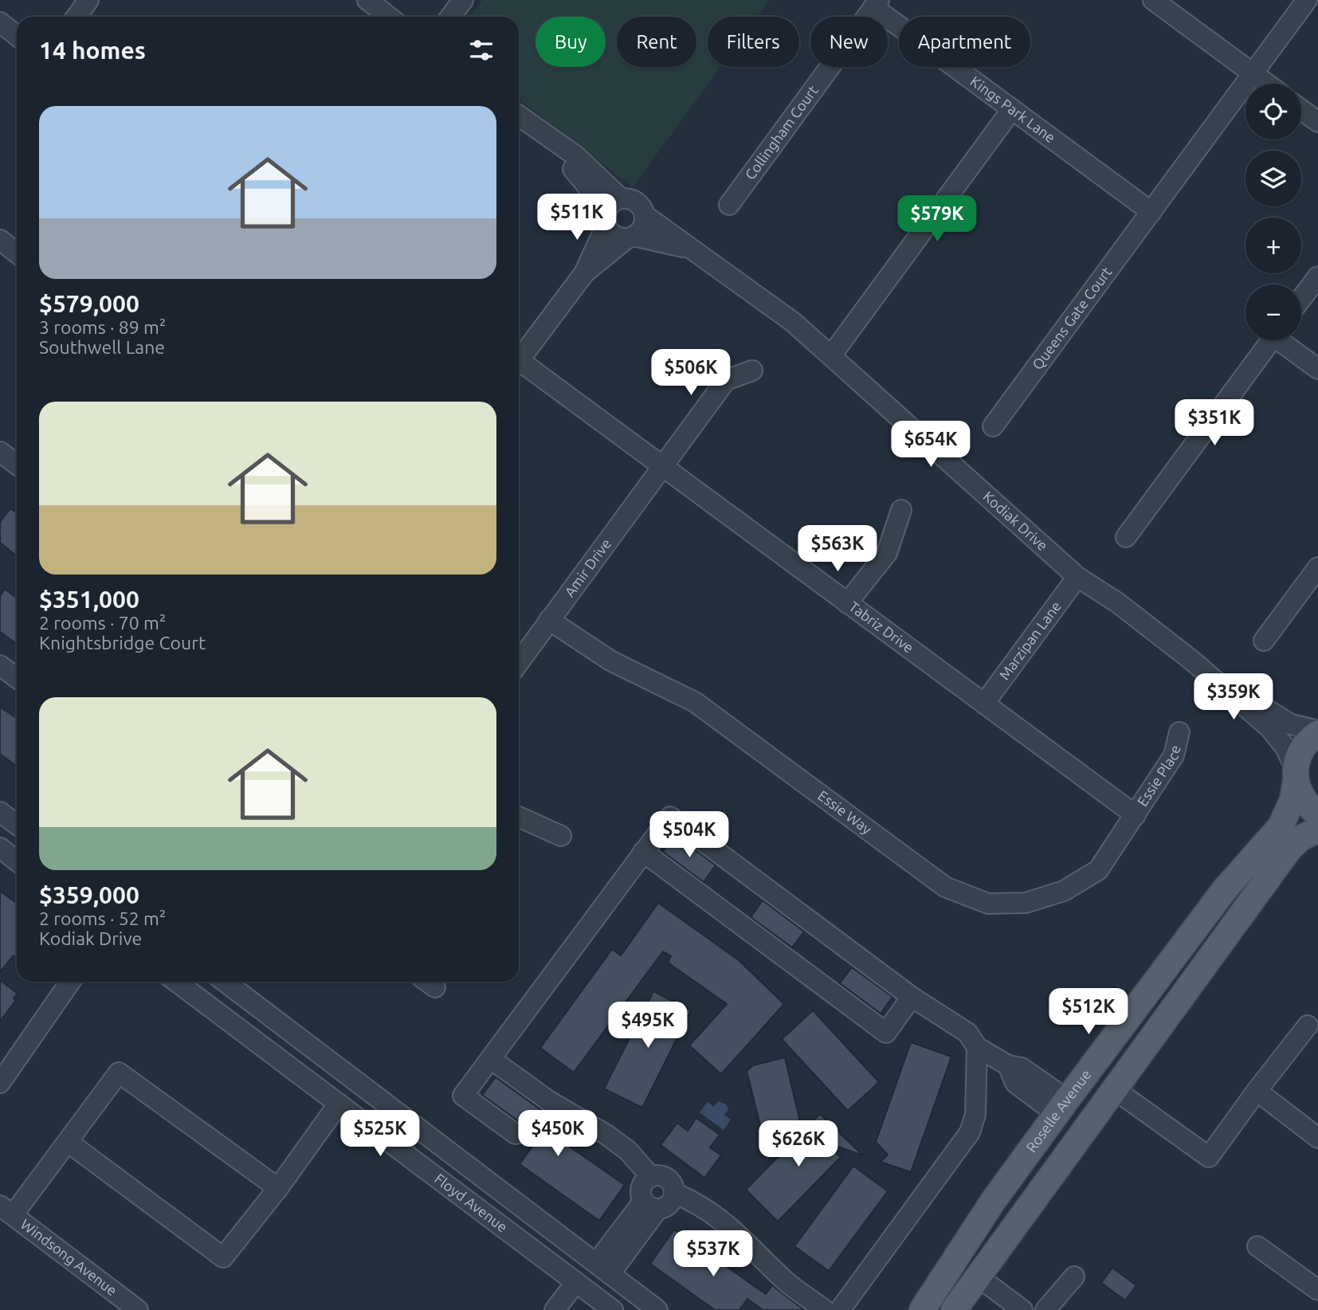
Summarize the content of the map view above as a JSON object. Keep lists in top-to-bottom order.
{
  "streets": {
    "main road": ["Roselle Avenue"],
    "street": [
      "Kings Park Lane",
      "Collingham Court",
      "Queens Gate Court",
      "Kodiak Drive",
      "Amir Drive",
      "Tabriz Drive",
      "Marzipan Lane",
      "Essie Place",
      "Essie Way",
      "Floyd Avenue",
      "Windsong Avenue"
    ]
  },
  "crossings": [
    ["Kings Park Lane", "Collingham Court"],
    ["Kings Park Lane", "Queens Gate Court"],
    ["Kodiak Drive", "Marzipan Lane"],
    ["Kodiak Drive", "Roselle Avenue"],
    ["Amir Drive", "Tabriz Drive"],
    ["Amir Drive", "Essie Way"],
    ["Tabriz Drive", "Marzipan Lane"],
    ["Tabriz Drive", "Essie Place"],
    ["Tabriz Drive", "Essie Way"],
    ["Essie Place", "Essie Way"]
  ],
  "page": {
    "chip": [
      "Buy",
      "Rent",
      "Filters",
      "New",
      "Apartment"
    ],
    "heading": "14 homes",
    "map_buttons": ["+", "−"],
    "list": [
      {
        "name": "$579,000",
        "note": "3 rooms · 89 m² · Southwell Lane"
      },
      {
        "name": "$351,000",
        "note": "2 rooms · 70 m² · Knightsbridge Court"
      },
      {
        "name": "$359,000",
        "note": "2 rooms · 52 m² · Kodiak Drive"
      }
    ],
    "price": [
      "$511K",
      "$579K",
      "$506K",
      "$351K",
      "$654K",
      "$563K",
      "$359K",
      "$504K",
      "$512K",
      "$495K",
      "$525K",
      "$450K",
      "$626K",
      "$537K"
    ]
  }
}
